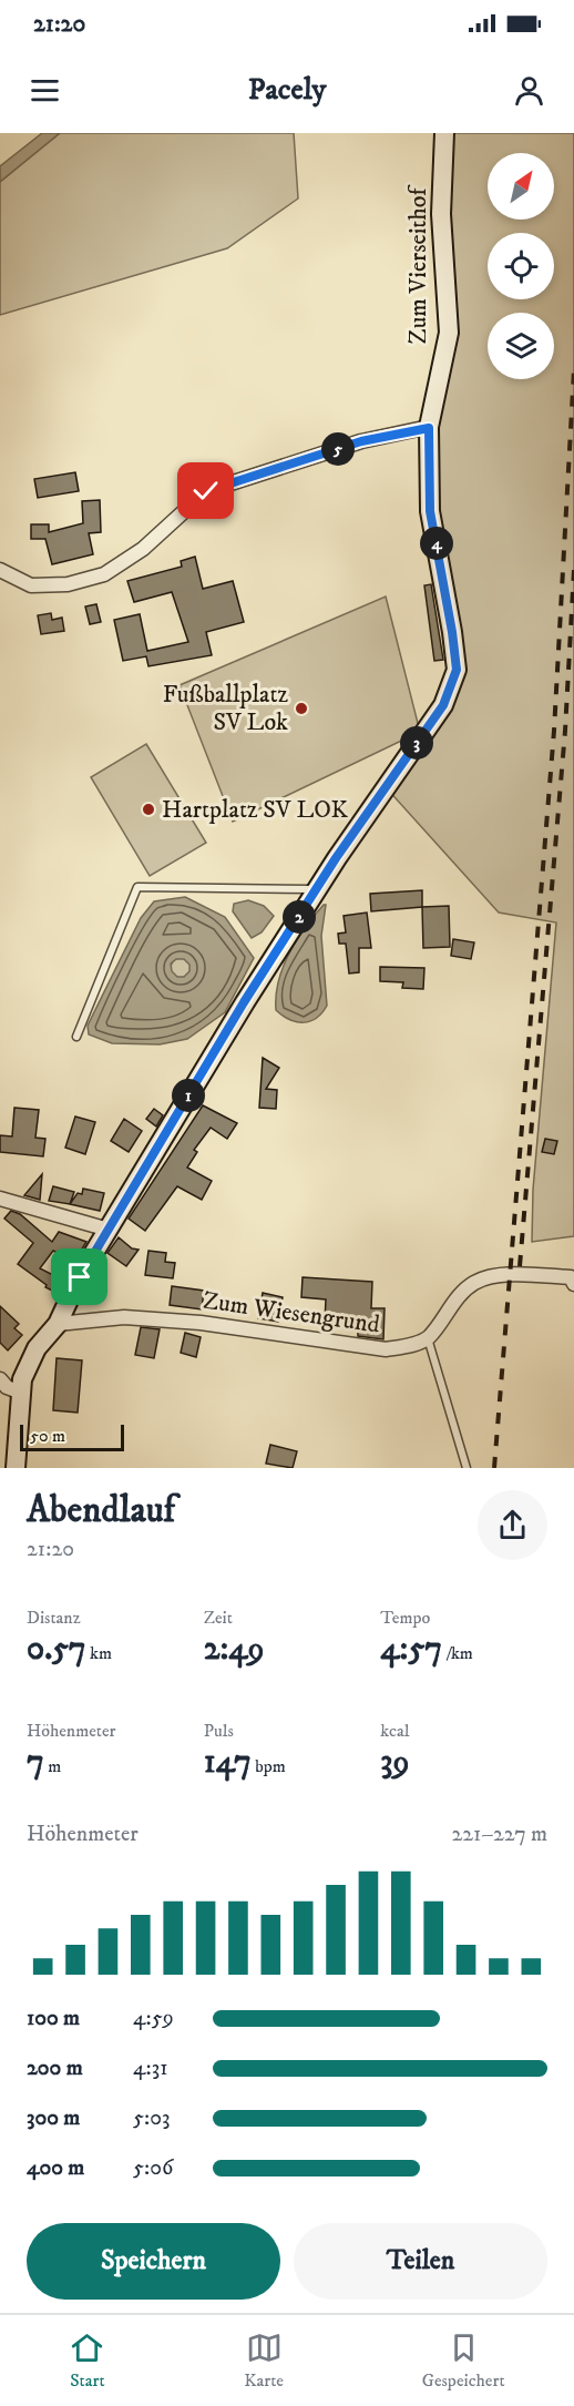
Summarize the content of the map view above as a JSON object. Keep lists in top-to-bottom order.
{
  "streets": {
    "street": ["Zum Vierseithof", "Zum Wiesengrund"]
  },
  "crossings": [
    ["Zum Vierseithof", "Zum Wiesengrund"]
  ],
  "places": ["Fußballplatz SV Lok", "Hartplatz SV LOK"],
  "scale_bar": "50 m",
  "north": "top right",
  "page": {
    "status": "21:20",
    "header": "Pacely",
    "pins": [
      "5",
      "4",
      "3",
      "2",
      "1"
    ],
    "scale": "50 m",
    "heading": ["Abendlauf", "21:20"],
    "stats": [
      ["Distanz", "0.57 km"],
      ["Zeit", "2:49"],
      ["Tempo", "4:57 /km"],
      ["Höhenmeter", "7 m"],
      ["Puls", "147 bpm"],
      ["kcal", "39"]
    ],
    "chart": ["Höhenmeter", "221–227 m"],
    "list": [
      {
        "name": "100 m",
        "note": "4:59"
      },
      {
        "name": "200 m",
        "note": "4:31"
      },
      {
        "name": "300 m",
        "note": "5:03"
      },
      {
        "name": "400 m",
        "note": "5:06"
      }
    ],
    "buttons": ["Speichern", "Teilen"],
    "tabs": ["Start", "Karte", "Gespeichert"]
  }
}
